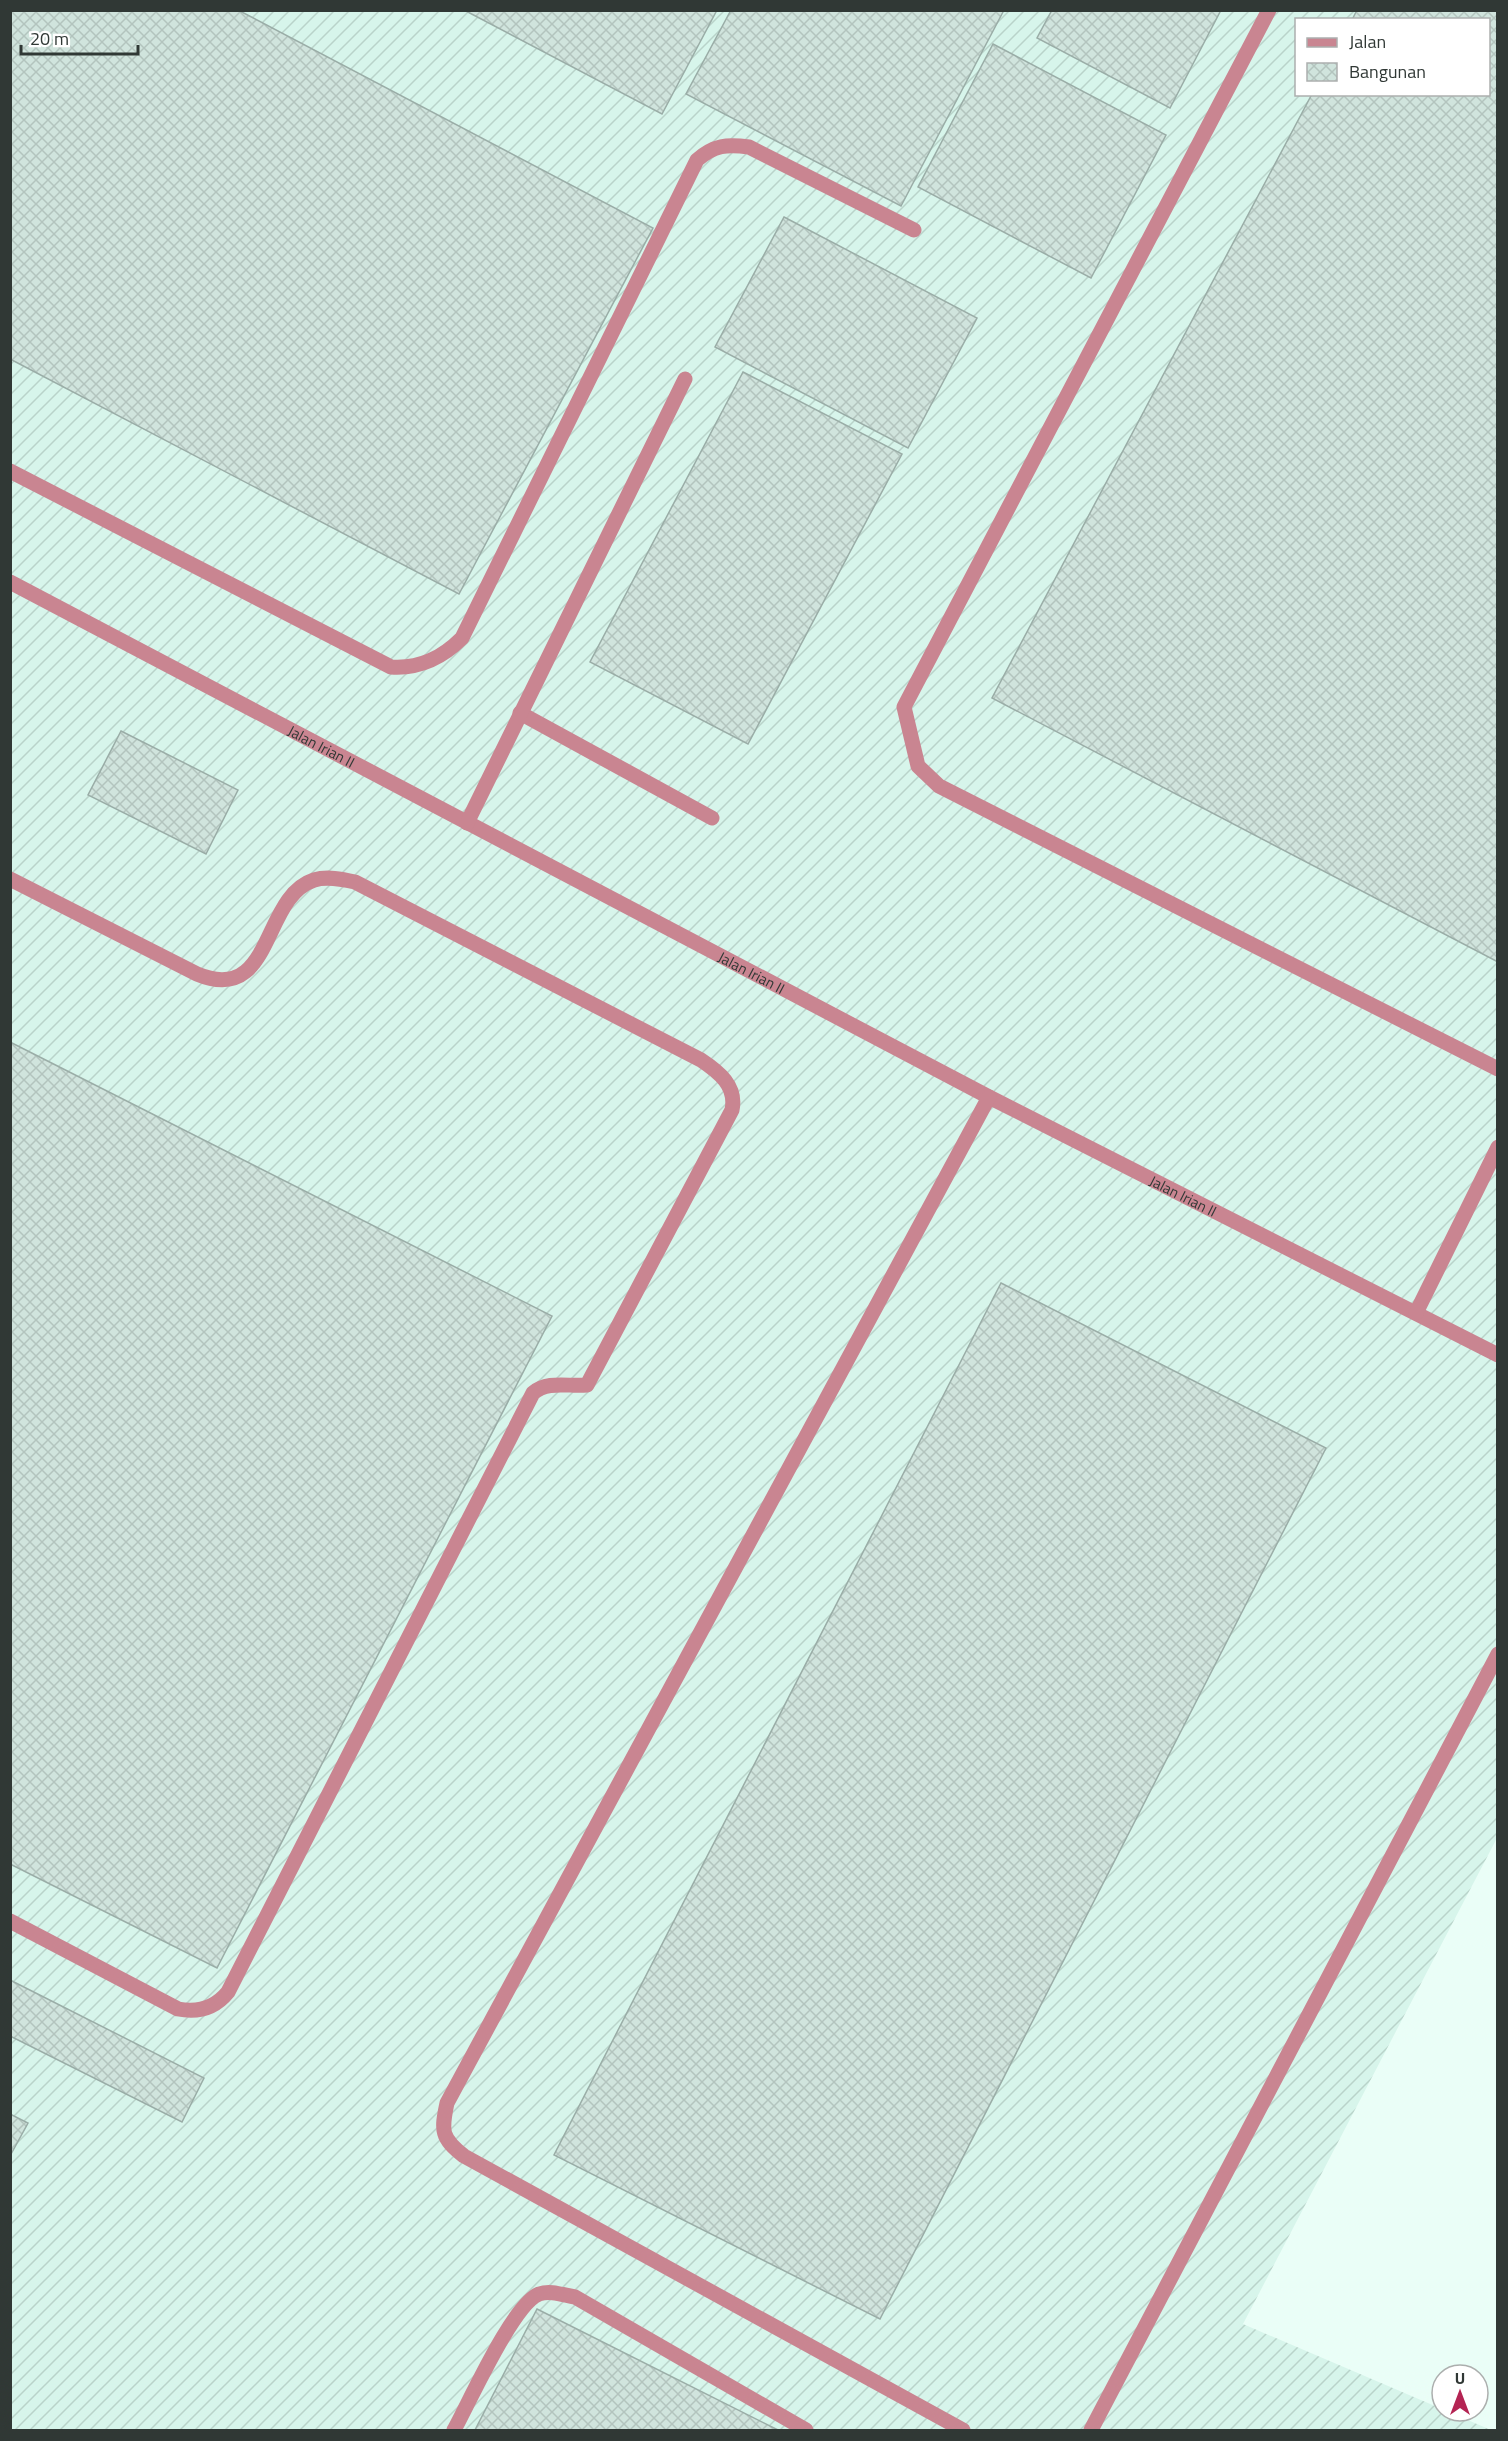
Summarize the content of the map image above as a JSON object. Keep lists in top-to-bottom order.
{
  "streets": {
    "street": ["Jalan Irian II"]
  },
  "legend": ["Jalan", "Bangunan"],
  "scale_bar": "20 m",
  "north": "top"
}
